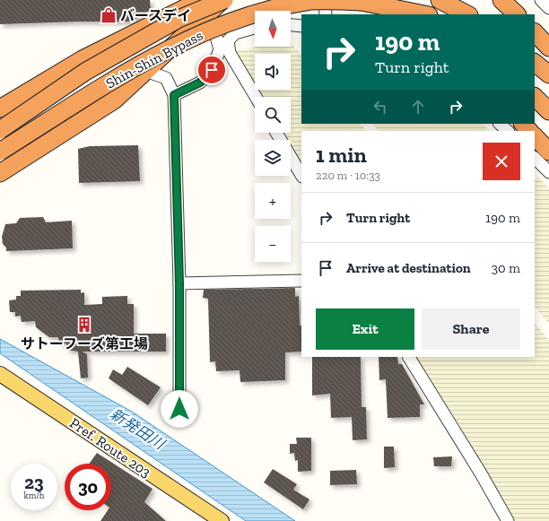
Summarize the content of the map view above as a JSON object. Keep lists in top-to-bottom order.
{
  "streets": {
    "highway": ["Shin-Shin Bypass"],
    "main road": ["Pref. Route 203"]
  },
  "water": ["新発田川"],
  "places": {
    "shop": ["バースデイ"],
    "building": ["サトーフーズ第工場"]
  },
  "north": "bottom",
  "page": {
    "map_buttons": ["+", "−"],
    "turn": ["190 m", "Turn right"],
    "heading": ["1 min", "220 m · 10:33"],
    "list": [
      {
        "name": "Turn right",
        "value": "190 m"
      },
      {
        "name": "Arrive at destination",
        "value": "30 m"
      }
    ],
    "buttons": ["Exit", "Share"],
    "speed": "23 km/h",
    "limit": "30"
  }
}
